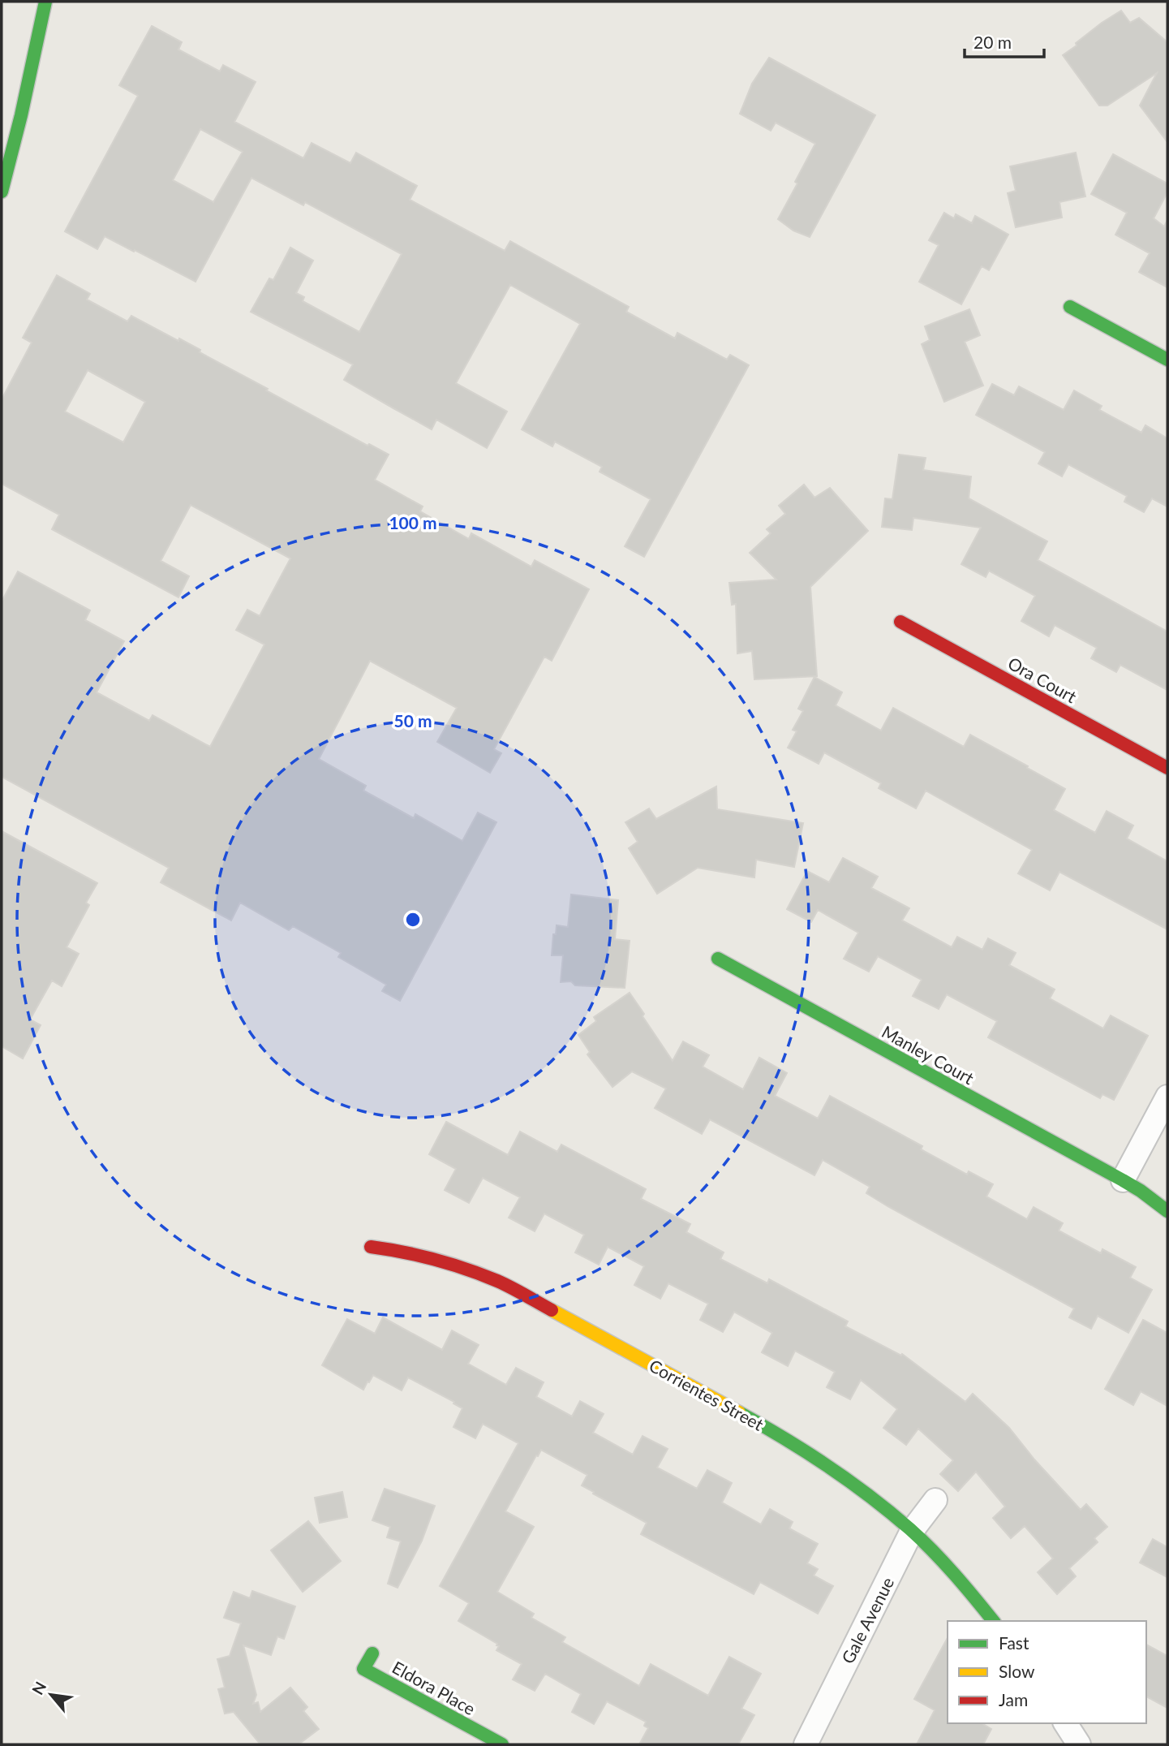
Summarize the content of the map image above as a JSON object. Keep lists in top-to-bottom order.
{
  "streets": {
    "street": [
      "Ora Court",
      "Manley Court",
      "Corrientes Street",
      "Gale Avenue",
      "Eldora Place"
    ]
  },
  "crossings": [
    ["Corrientes Street", "Gale Avenue"]
  ],
  "legend": ["Fast", "Slow", "Jam"],
  "scale_bar": "20 m",
  "north": "top left",
  "rings": ["100 m", "50 m"]
}
